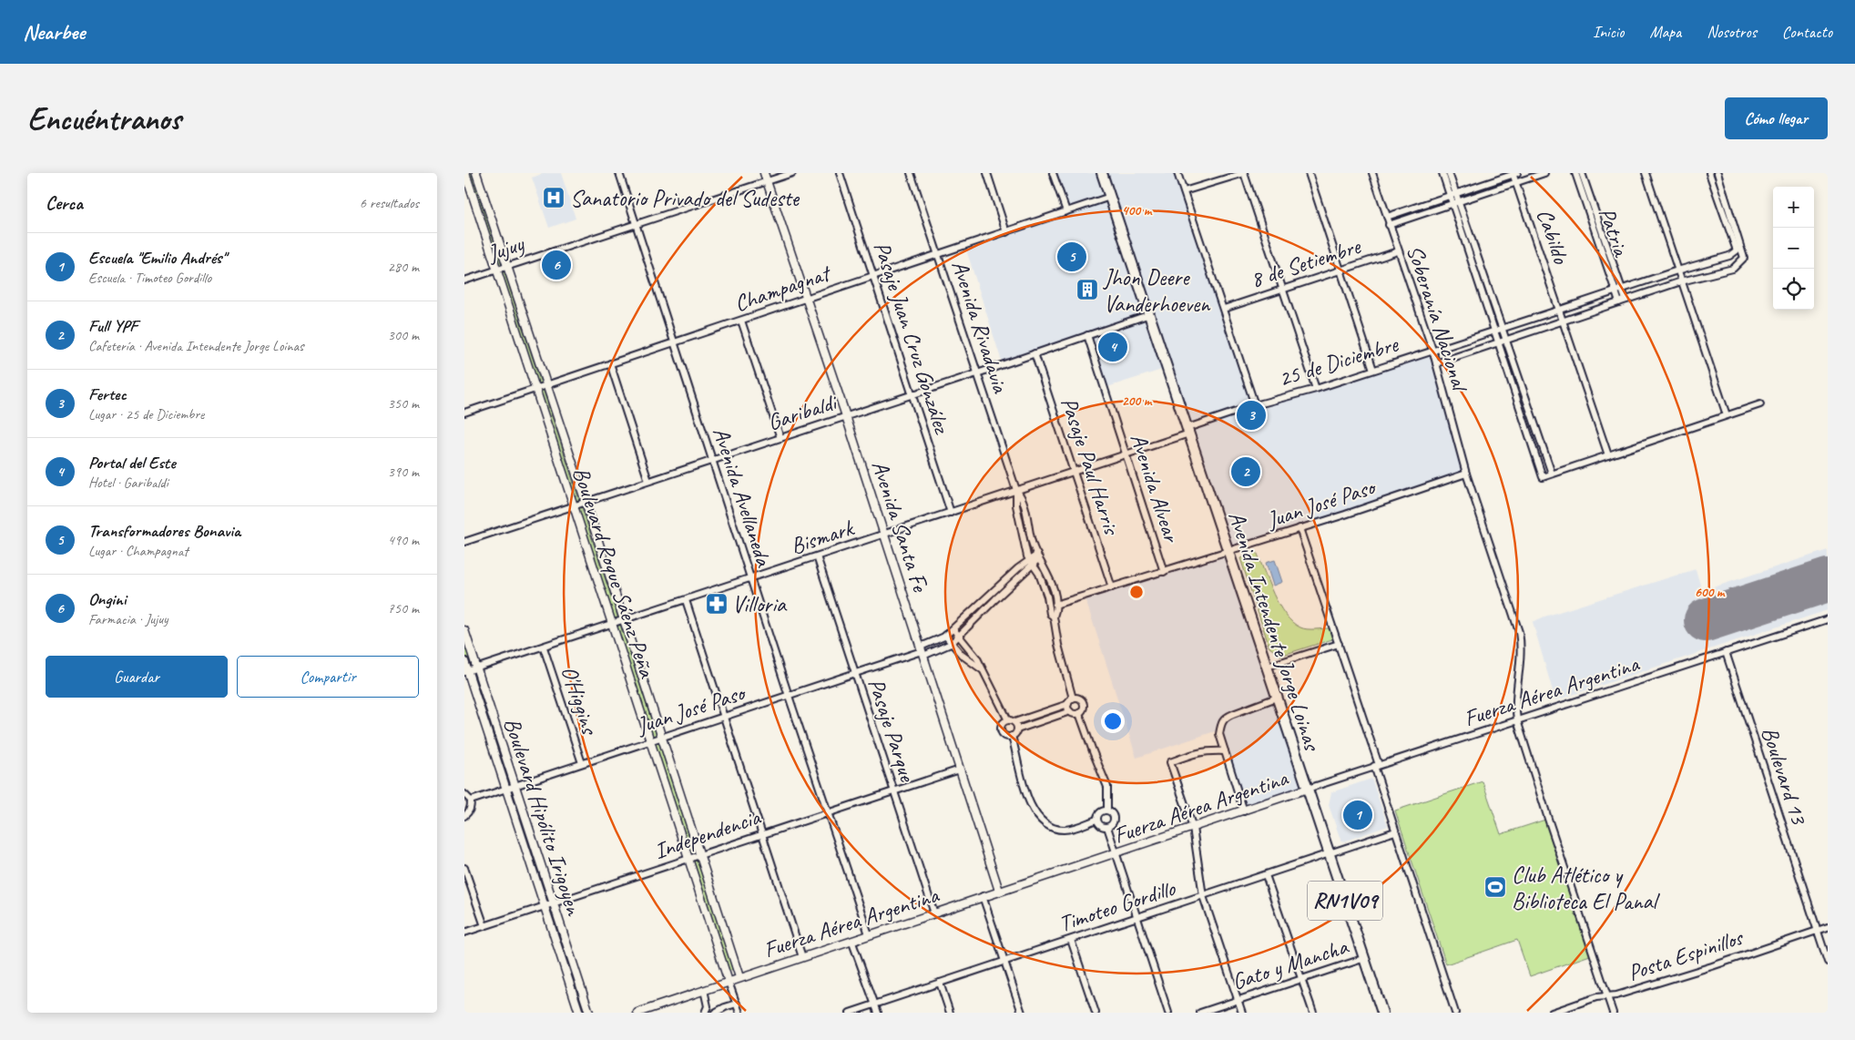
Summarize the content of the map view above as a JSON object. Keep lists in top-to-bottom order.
{
  "streets": {
    "main road": ["Avenida Intendente Jorge Loinas", "RN1V09"],
    "street": [
      "Patria",
      "Cabildo",
      "Jujuy",
      "8 de Setiembre",
      "Champagnat",
      "Soberanía Nacional",
      "Avenida Rivadavia",
      "Pasaje Juan Cruz González",
      "25 de Diciembre",
      "Garibaldi",
      "Pasaje Paul Harris",
      "Avenida Alvear",
      "Avenida Avellaneda",
      "Juan José Paso",
      "Avenida Santa Fe",
      "Bismark",
      "Boulevard Roque Sáenz Peña",
      "Fuerza Aérea Argentina",
      "O'Higgins",
      "Pasaje Parque",
      "Boulevard 13",
      "Boulevard Hipólito Irigoyen",
      "Independencia",
      "Timoteo Gordillo",
      "Posta Espinillos",
      "Gato y Mancha"
    ]
  },
  "crossings": [
    ["Patria", "25 de Diciembre"],
    ["Cabildo", "25 de Diciembre"],
    ["Jujuy", "Avenida Avellaneda"],
    ["Jujuy", "Avenida Santa Fe"],
    ["Jujuy", "Boulevard Roque Sáenz Peña"],
    ["8 de Setiembre", "Soberanía Nacional"],
    ["Champagnat", "Avenida Rivadavia"],
    ["Champagnat", "Pasaje Juan Cruz González"],
    ["Champagnat", "Avenida Avellaneda"],
    ["Champagnat", "Avenida Santa Fe"],
    ["Champagnat", "Boulevard Roque Sáenz Peña"],
    ["Champagnat", "Avenida Intendente Jorge Loinas"],
    ["Soberanía Nacional", "25 de Diciembre"],
    ["Soberanía Nacional", "Juan José Paso"],
    ["Soberanía Nacional", "Fuerza Aérea Argentina"],
    ["Soberanía Nacional", "Posta Espinillos"],
    ["Avenida Rivadavia", "Garibaldi"],
    ["Avenida Rivadavia", "Juan José Paso"],
    ["Avenida Rivadavia", "Bismark"],
    ["Avenida Rivadavia", "Fuerza Aérea Argentina"],
    ["Avenida Rivadavia", "Timoteo Gordillo"],
    ["Pasaje Juan Cruz González", "Garibaldi"],
    ["Pasaje Juan Cruz González", "Bismark"],
    ["25 de Diciembre", "Bismark"],
    ["25 de Diciembre", "Avenida Intendente Jorge Loinas"],
    ["Garibaldi", "Pasaje Paul Harris"],
    ["Garibaldi", "Avenida Alvear"],
    ["Garibaldi", "Avenida Avellaneda"],
    ["Garibaldi", "Avenida Santa Fe"],
    ["Garibaldi", "Boulevard Roque Sáenz Peña"],
    ["Garibaldi", "Avenida Intendente Jorge Loinas"],
    ["Pasaje Paul Harris", "Juan José Paso"],
    ["Pasaje Paul Harris", "Bismark"],
    ["Avenida Alvear", "Juan José Paso"],
    ["Avenida Alvear", "Bismark"],
    ["Avenida Avellaneda", "Juan José Paso"],
    ["Avenida Avellaneda", "Bismark"],
    ["Avenida Avellaneda", "Fuerza Aérea Argentina"],
    ["Avenida Avellaneda", "Independencia"],
    ["Juan José Paso", "Avenida Santa Fe"],
    ["Juan José Paso", "Boulevard Roque Sáenz Peña"],
    ["Juan José Paso", "Avenida Intendente Jorge Loinas"],
    ["Juan José Paso", "O'Higgins"],
    ["Juan José Paso", "Pasaje Parque"],
    ["Juan José Paso", "Boulevard Hipólito Irigoyen"],
    ["Avenida Santa Fe", "Bismark"],
    ["Avenida Santa Fe", "Fuerza Aérea Argentina"],
    ["Avenida Santa Fe", "Independencia"],
    ["Bismark", "Boulevard Roque Sáenz Peña"],
    ["Bismark", "Avenida Intendente Jorge Loinas"],
    ["Bismark", "O'Higgins"],
    ["Bismark", "Pasaje Parque"],
    ["Bismark", "Boulevard Hipólito Irigoyen"],
    ["Boulevard Roque Sáenz Peña", "Fuerza Aérea Argentina"],
    ["Boulevard Roque Sáenz Peña", "Independencia"],
    ["Avenida Intendente Jorge Loinas", "Fuerza Aérea Argentina"],
    ["Avenida Intendente Jorge Loinas", "RN1V09"],
    ["Fuerza Aérea Argentina", "Pasaje Parque"],
    ["Fuerza Aérea Argentina", "Boulevard 13"],
    ["Fuerza Aérea Argentina", "RN1V09"],
    ["Pasaje Parque", "Independencia"],
    ["Boulevard 13", "Posta Espinillos"],
    ["Boulevard Hipólito Irigoyen", "Independencia"],
    ["RN1V09", "Timoteo Gordillo"],
    ["RN1V09", "Gato y Mancha"]
  ],
  "places": {
    "hospital": ["Sanatorio Privado del Sudeste"],
    "building": ["Jhon Deere Vanderhoeven"],
    "pharmacy": ["Villoria"],
    "sports": ["Club Atlético y Biblioteca El Panal"]
  },
  "page": {
    "header": "Nearbee",
    "nav": [
      "Inicio",
      "Mapa",
      "Nosotros",
      "Contacto"
    ],
    "buttons": [
      "Cómo llegar",
      ["Guardar", "Compartir"]
    ],
    "title": "Encuéntranos",
    "heading": ["Cerca", "6 resultados"],
    "map_buttons": ["+", "−"],
    "list": [
      {
        "mark": "1",
        "name": "Escuela \"Emilio Andrés\"",
        "note": "Escuela · Timoteo Gordillo",
        "value": "280 m"
      },
      {
        "mark": "2",
        "name": "Full YPF",
        "note": "Cafetería · Avenida Intendente Jorge Loinas",
        "value": "300 m"
      },
      {
        "mark": "3",
        "name": "Fertec",
        "note": "Lugar · 25 de Diciembre",
        "value": "350 m"
      },
      {
        "mark": "4",
        "name": "Portal del Este",
        "note": "Hotel · Garibaldi",
        "value": "390 m"
      },
      {
        "mark": "5",
        "name": "Transformadores Bonavia",
        "note": "Lugar · Champagnat",
        "value": "490 m"
      },
      {
        "mark": "6",
        "name": "Ongini",
        "note": "Farmacia · Jujuy",
        "value": "750 m"
      }
    ],
    "pins": [
      "5",
      "6",
      "4",
      "3",
      "2",
      "1"
    ]
  },
  "rings": ["400 m", "200 m", "600 m"]
}
